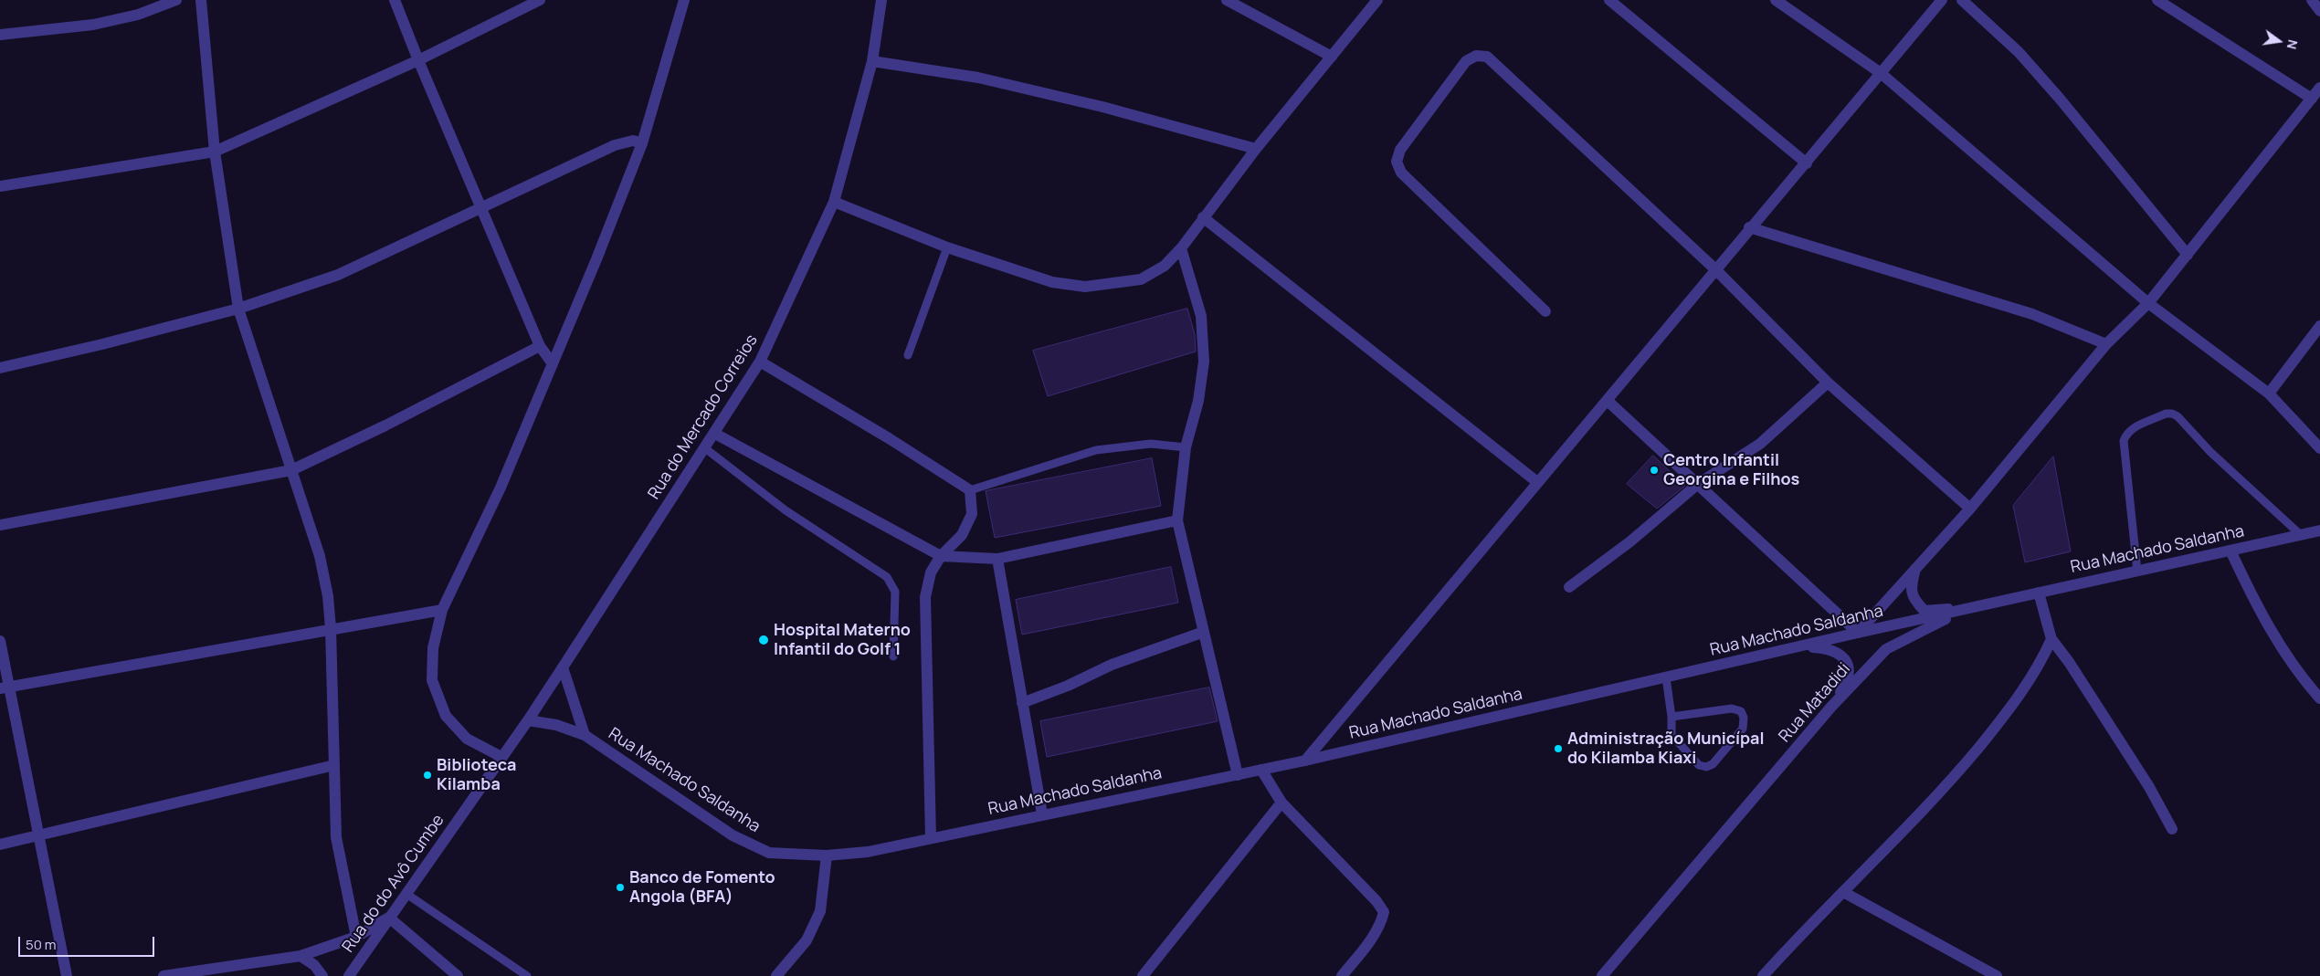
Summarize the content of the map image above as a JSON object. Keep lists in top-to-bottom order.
{
  "streets": {
    "street": [
      "Rua do Mercado Correios",
      "Rua Machado Saldanha",
      "Rua Matadidi",
      "Rua do do Avô Cumbe"
    ]
  },
  "crossings": [
    ["Rua do Mercado Correios", "Rua Machado Saldanha"],
    ["Rua do Mercado Correios", "Rua do do Avô Cumbe"],
    ["Rua Machado Saldanha", "Rua Matadidi"],
    ["Rua Machado Saldanha", "Rua do do Avô Cumbe"]
  ],
  "places": [
    "Centro Infantil Georgina e Filhos",
    "Hospital Materno Infantil do Golf 1",
    "Administração Municípal do Kilamba Kiaxi",
    "Biblioteca Kilamba",
    "Banco de Fomento Angola (BFA)"
  ],
  "scale_bar": "50 m",
  "north": "right"
}
